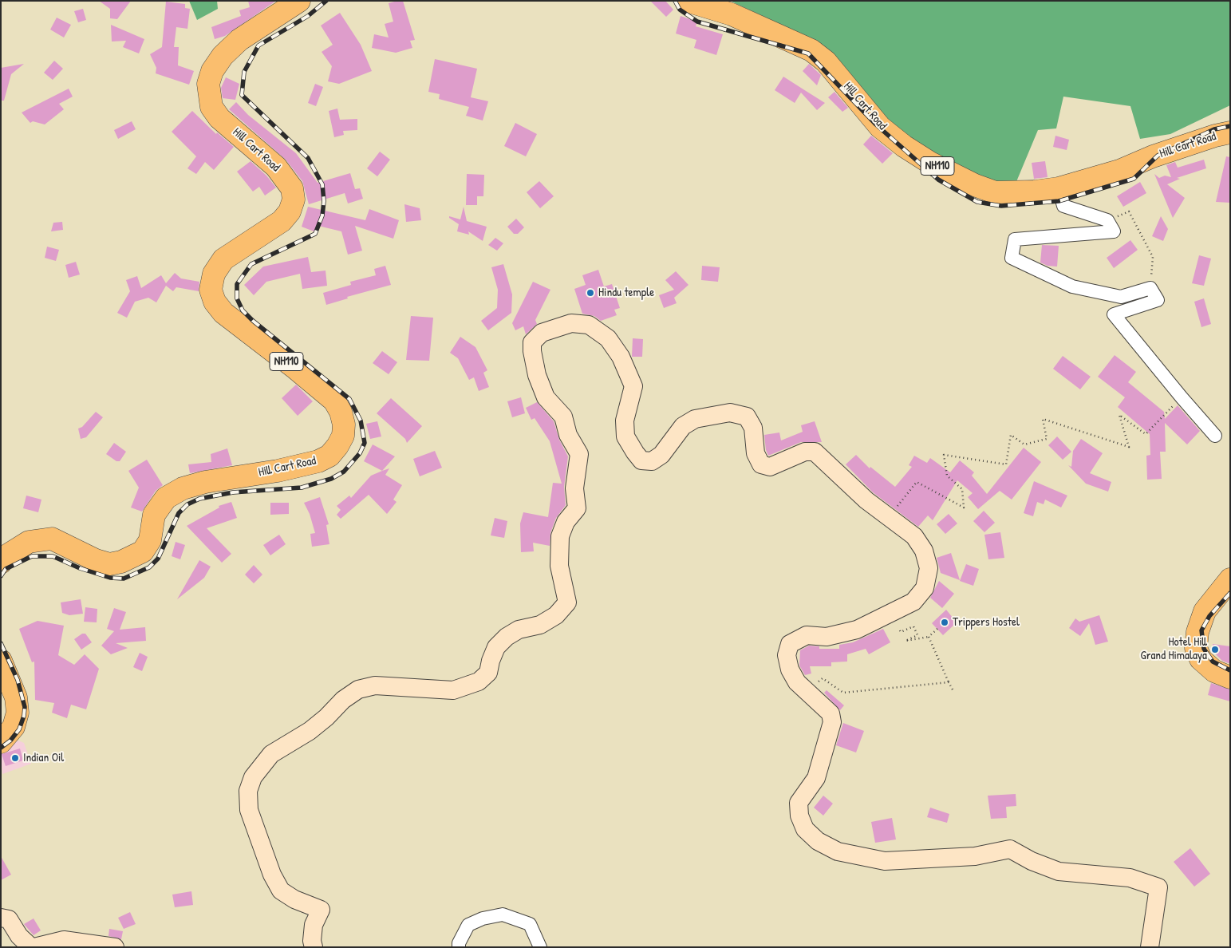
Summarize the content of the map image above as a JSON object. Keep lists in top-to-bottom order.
{
  "streets": {
    "highway": ["Hill Cart Road", "NH110"]
  },
  "places": [
    "Hindu temple",
    "Trippers Hostel",
    "Hotel Hill Grand Himalaya",
    "Indian Oil"
  ]
}
